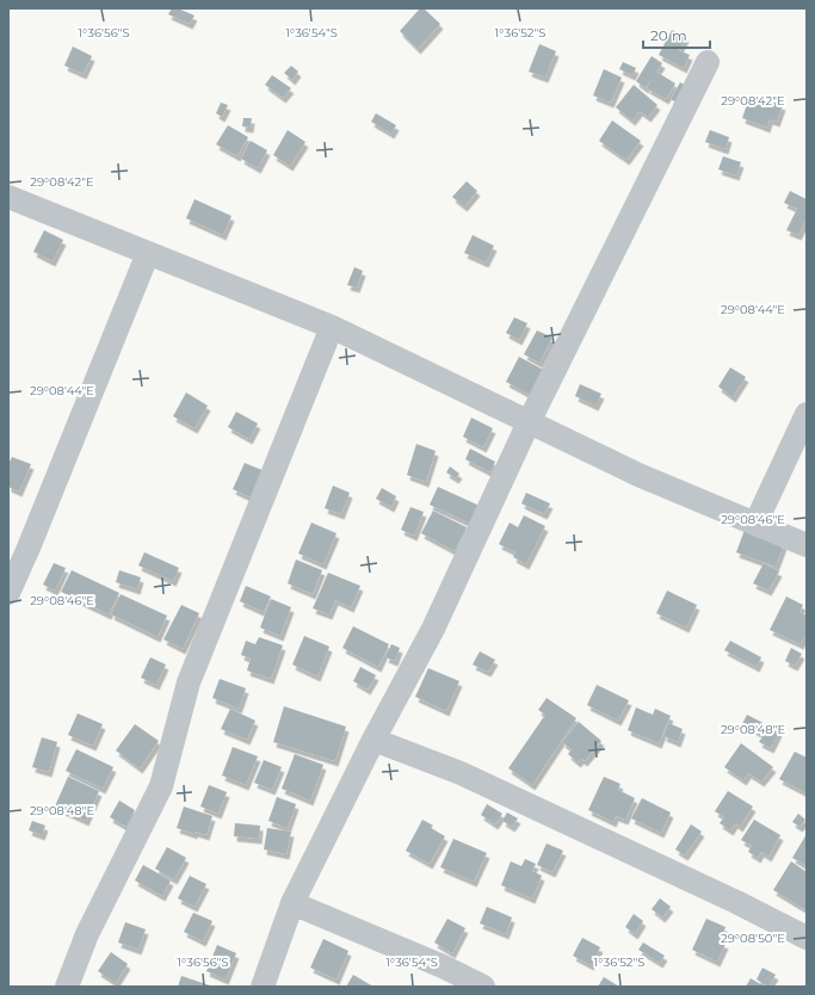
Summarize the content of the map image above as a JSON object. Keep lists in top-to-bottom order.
{
  "scale_bar": "20 m",
  "coordinates": [
    "1°36'56\"S",
    "1°36'54\"S",
    "1°36'52\"S",
    "29°08'42\"E",
    "29°08'44\"E",
    "29°08'46\"E",
    "29°08'48\"E",
    "29°08'50\"E"
  ]
}
